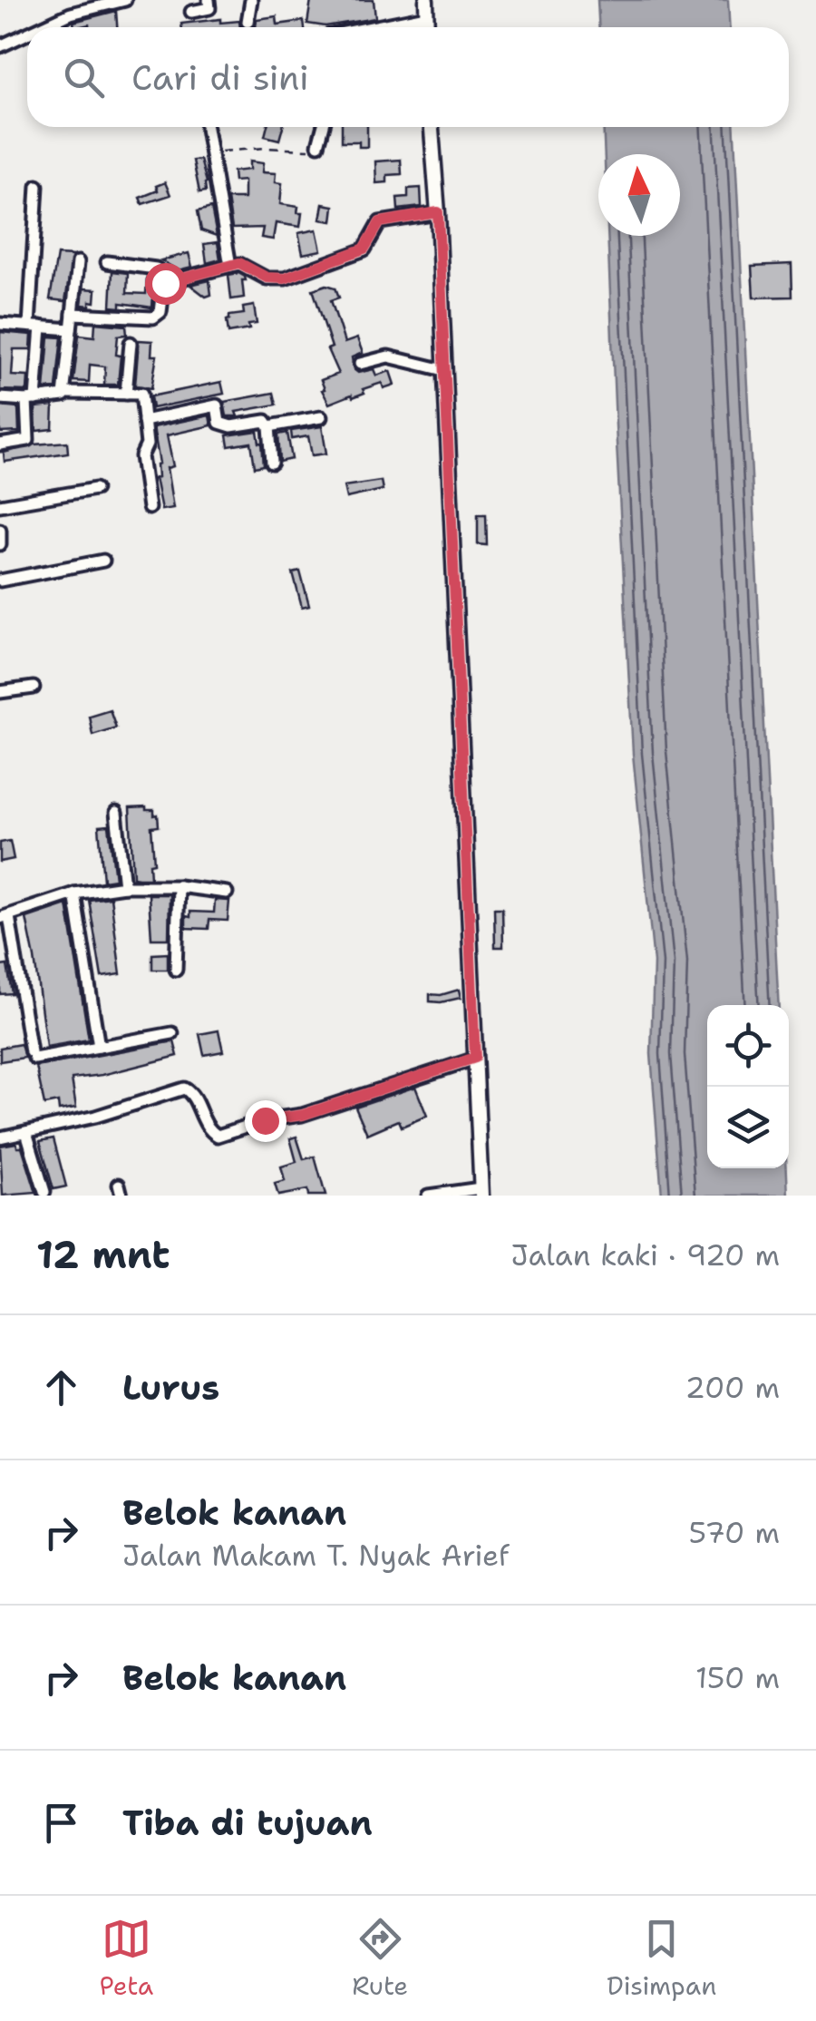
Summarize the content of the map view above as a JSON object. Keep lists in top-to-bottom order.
{
  "north": "top",
  "page": {
    "search": "Cari di sini",
    "heading": ["12 mnt", "Jalan kaki · 920 m"],
    "list": [
      ["Lurus", "200 m"],
      ["Belok kanan", "Jalan Makam T. Nyak Arief", "570 m"],
      ["Belok kanan", "150 m"],
      "Tiba di tujuan"
    ],
    "nav": ["Peta", "Rute", "Disimpan"]
  }
}
